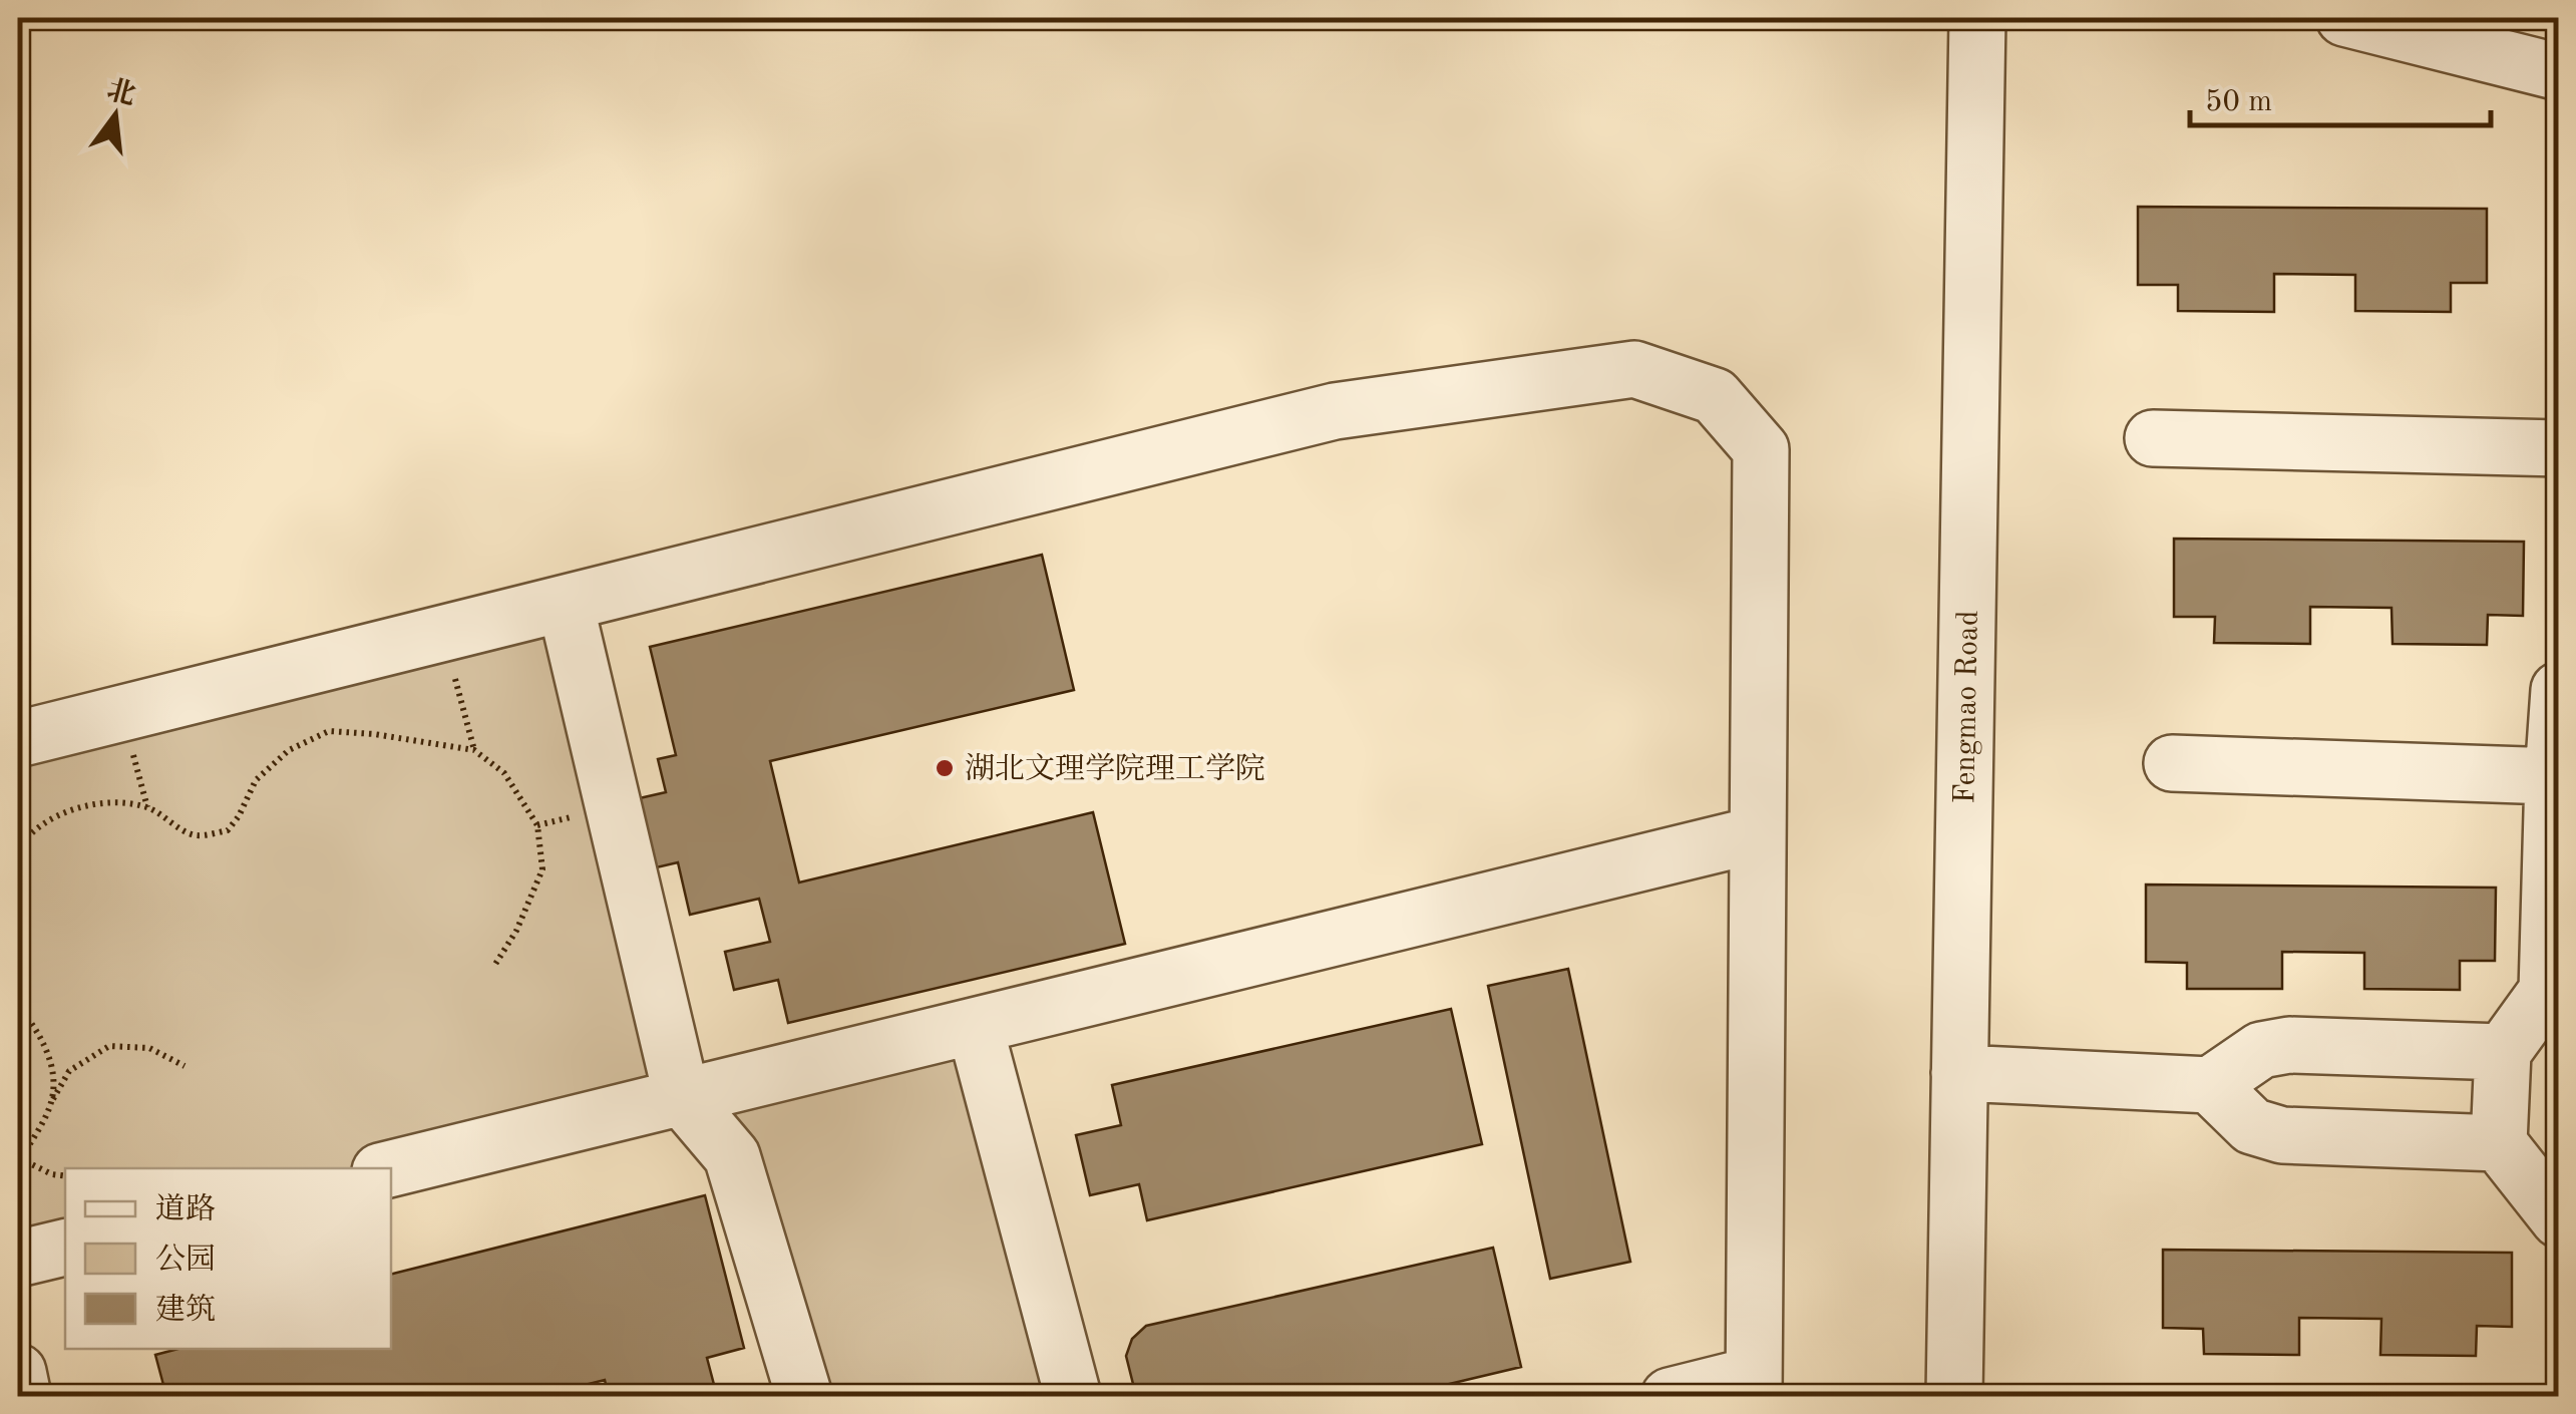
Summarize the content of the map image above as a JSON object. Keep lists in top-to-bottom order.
{
  "streets": {
    "street": ["Fengmao Road"]
  },
  "places": ["湖北文理学院理工学院"],
  "legend": ["道路", "公园", "建筑"],
  "scale_bar": "50 m",
  "north": "top"
}
